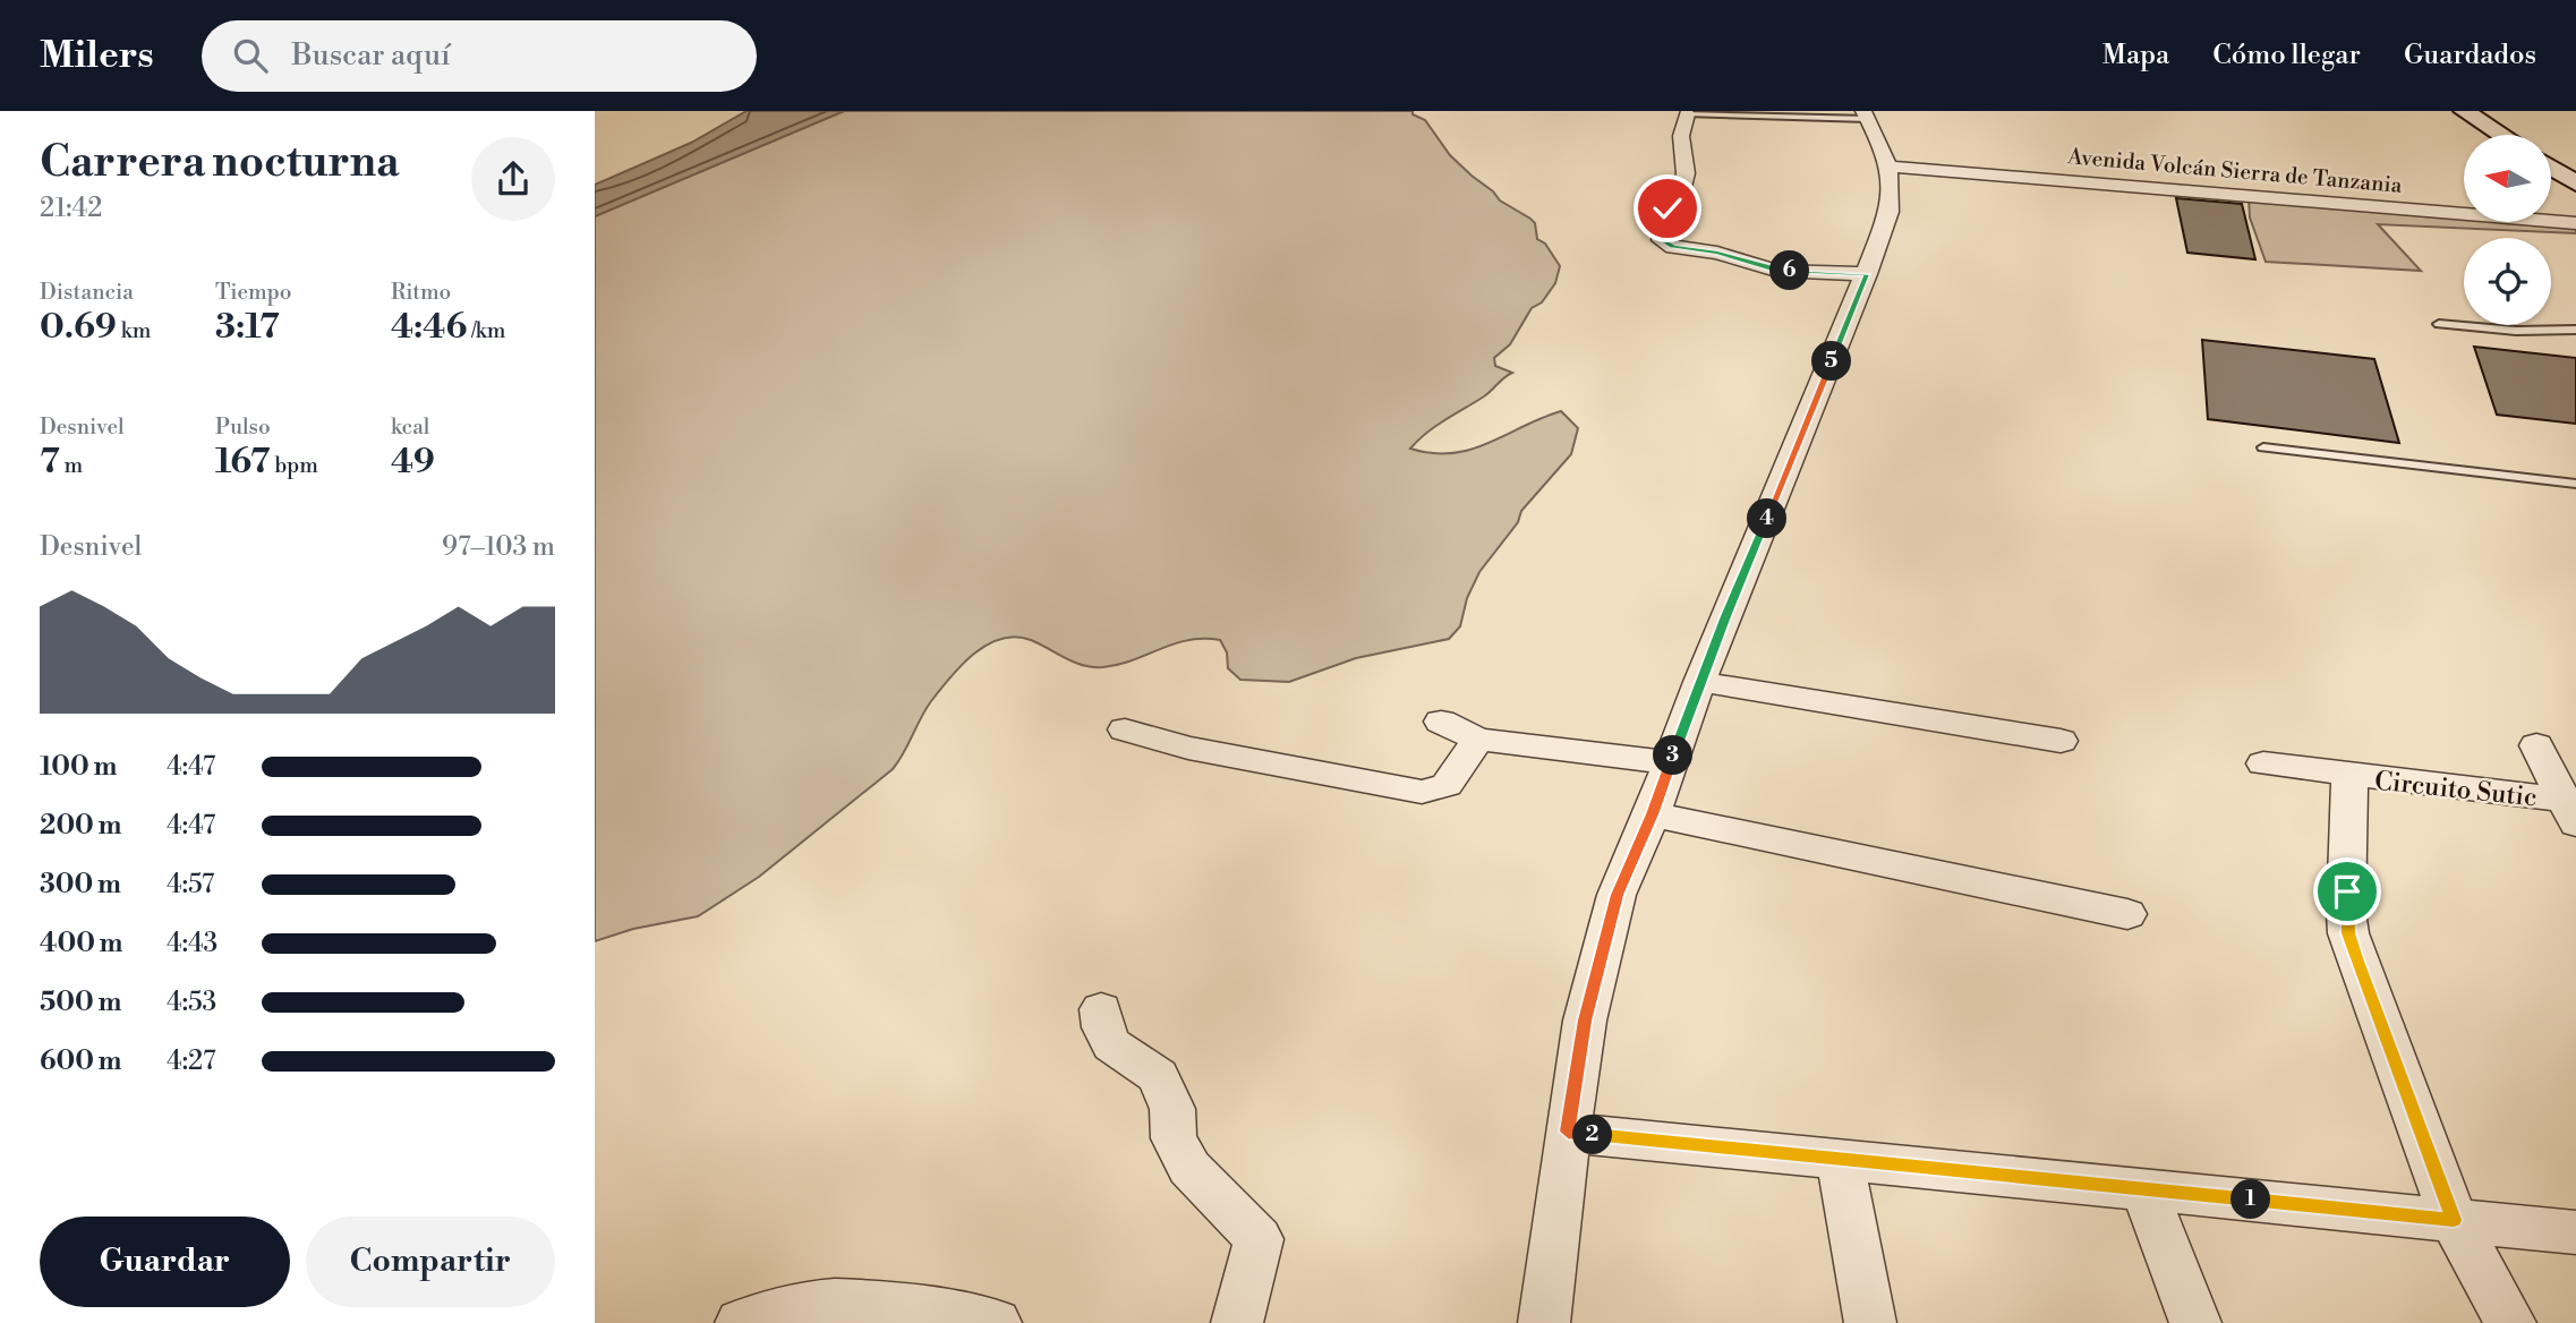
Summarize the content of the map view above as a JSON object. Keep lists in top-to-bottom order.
{
  "streets": {
    "street": ["Avenida Volcán Sierra de Tanzania", "Circuito Sutic"]
  },
  "north": "left",
  "page": {
    "header": "Milers",
    "search": "Buscar aquí",
    "nav": ["Mapa", "Cómo llegar", "Guardados"],
    "heading": ["Carrera nocturna", "21:42"],
    "stats": [
      ["Distancia", "0.69 km"],
      ["Tiempo", "3:17"],
      ["Ritmo", "4:46 /km"],
      ["Desnivel", "7 m"],
      ["Pulso", "167 bpm"],
      ["kcal", "49"]
    ],
    "pins": [
      "6",
      "5",
      "4",
      "3",
      "2",
      "1"
    ],
    "chart": ["Desnivel", "97–103 m"],
    "list": [
      {
        "name": "100 m",
        "note": "4:47"
      },
      {
        "name": "200 m",
        "note": "4:47"
      },
      {
        "name": "300 m",
        "note": "4:57"
      },
      {
        "name": "400 m",
        "note": "4:43"
      },
      {
        "name": "500 m",
        "note": "4:53"
      },
      {
        "name": "600 m",
        "note": "4:27"
      }
    ],
    "buttons": ["Guardar", "Compartir"]
  }
}
